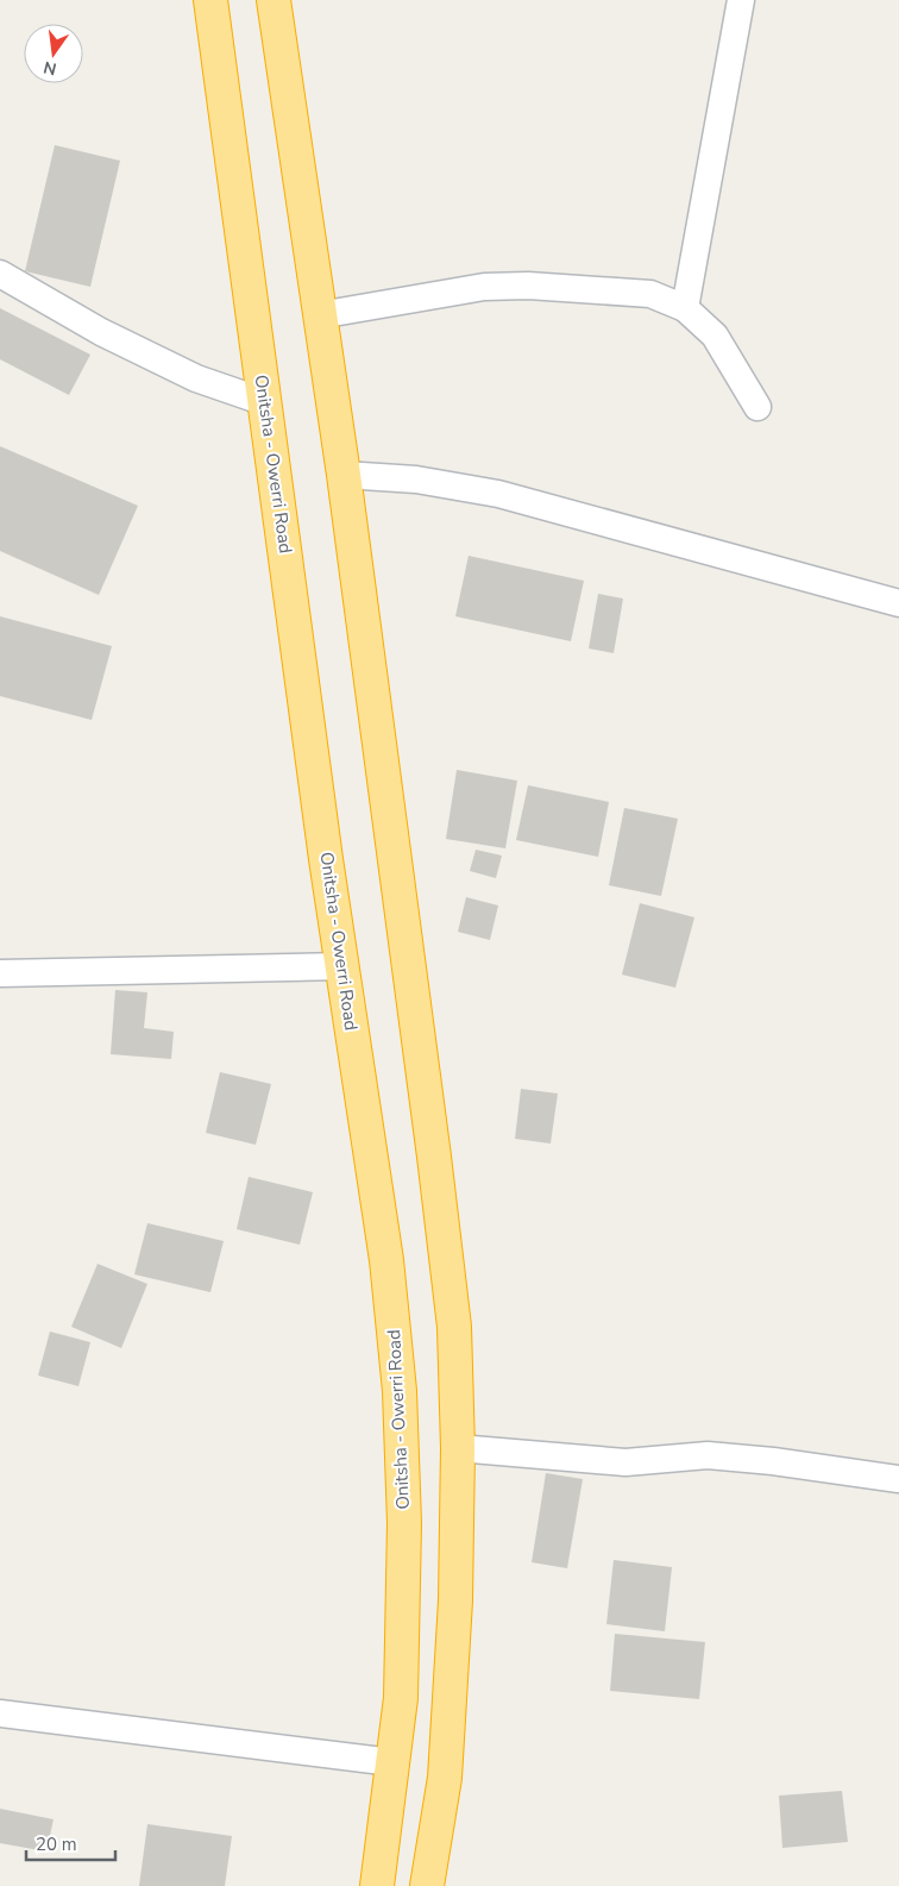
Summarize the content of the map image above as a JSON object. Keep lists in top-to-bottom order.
{
  "streets": {
    "highway": ["Onitsha - Owerri Road"]
  },
  "scale_bar": "20 m",
  "north": "bottom"
}
